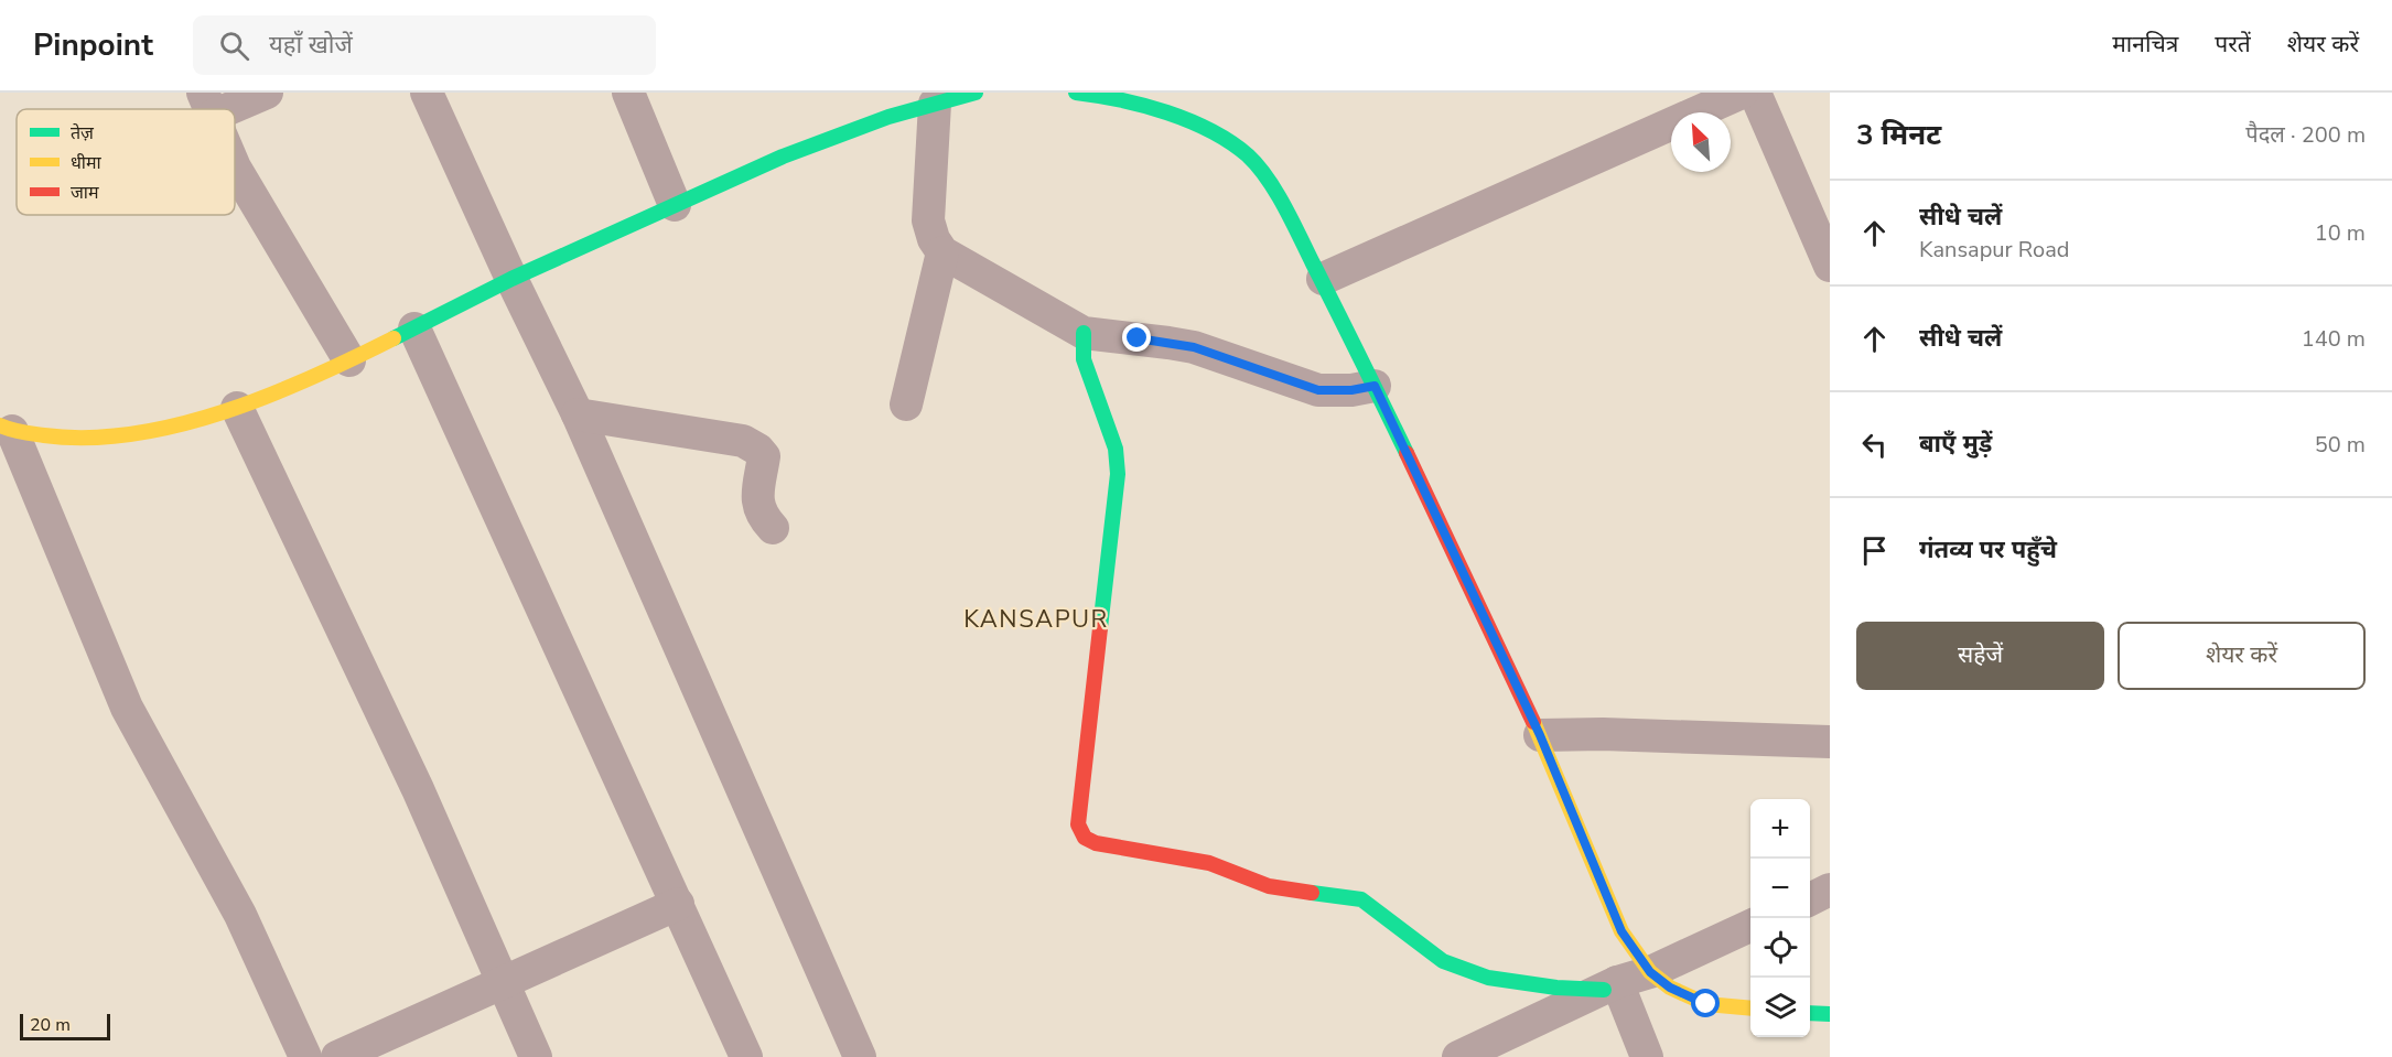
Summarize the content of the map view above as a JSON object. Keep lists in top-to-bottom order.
{
  "districts": ["KANSAPUR"],
  "legend": ["तेज़", "धीमा", "जाम"],
  "scale_bar": "20 m",
  "north": "top left",
  "page": {
    "header": "Pinpoint",
    "search": "यहाँ खोजें",
    "nav": ["मानचित्र", "परतें", "शेयर करें"],
    "heading": ["3 मिनट", "पैदल · 200 m"],
    "list": [
      ["सीधे चलें", "Kansapur Road", "10 m"],
      ["सीधे चलें", "140 m"],
      ["बाएँ मुड़ें", "50 m"],
      "गंतव्य पर पहुँचे"
    ],
    "buttons": ["सहेजें", "शेयर करें"],
    "map_buttons": ["+", "−"],
    "scale": "20 m"
  }
}
